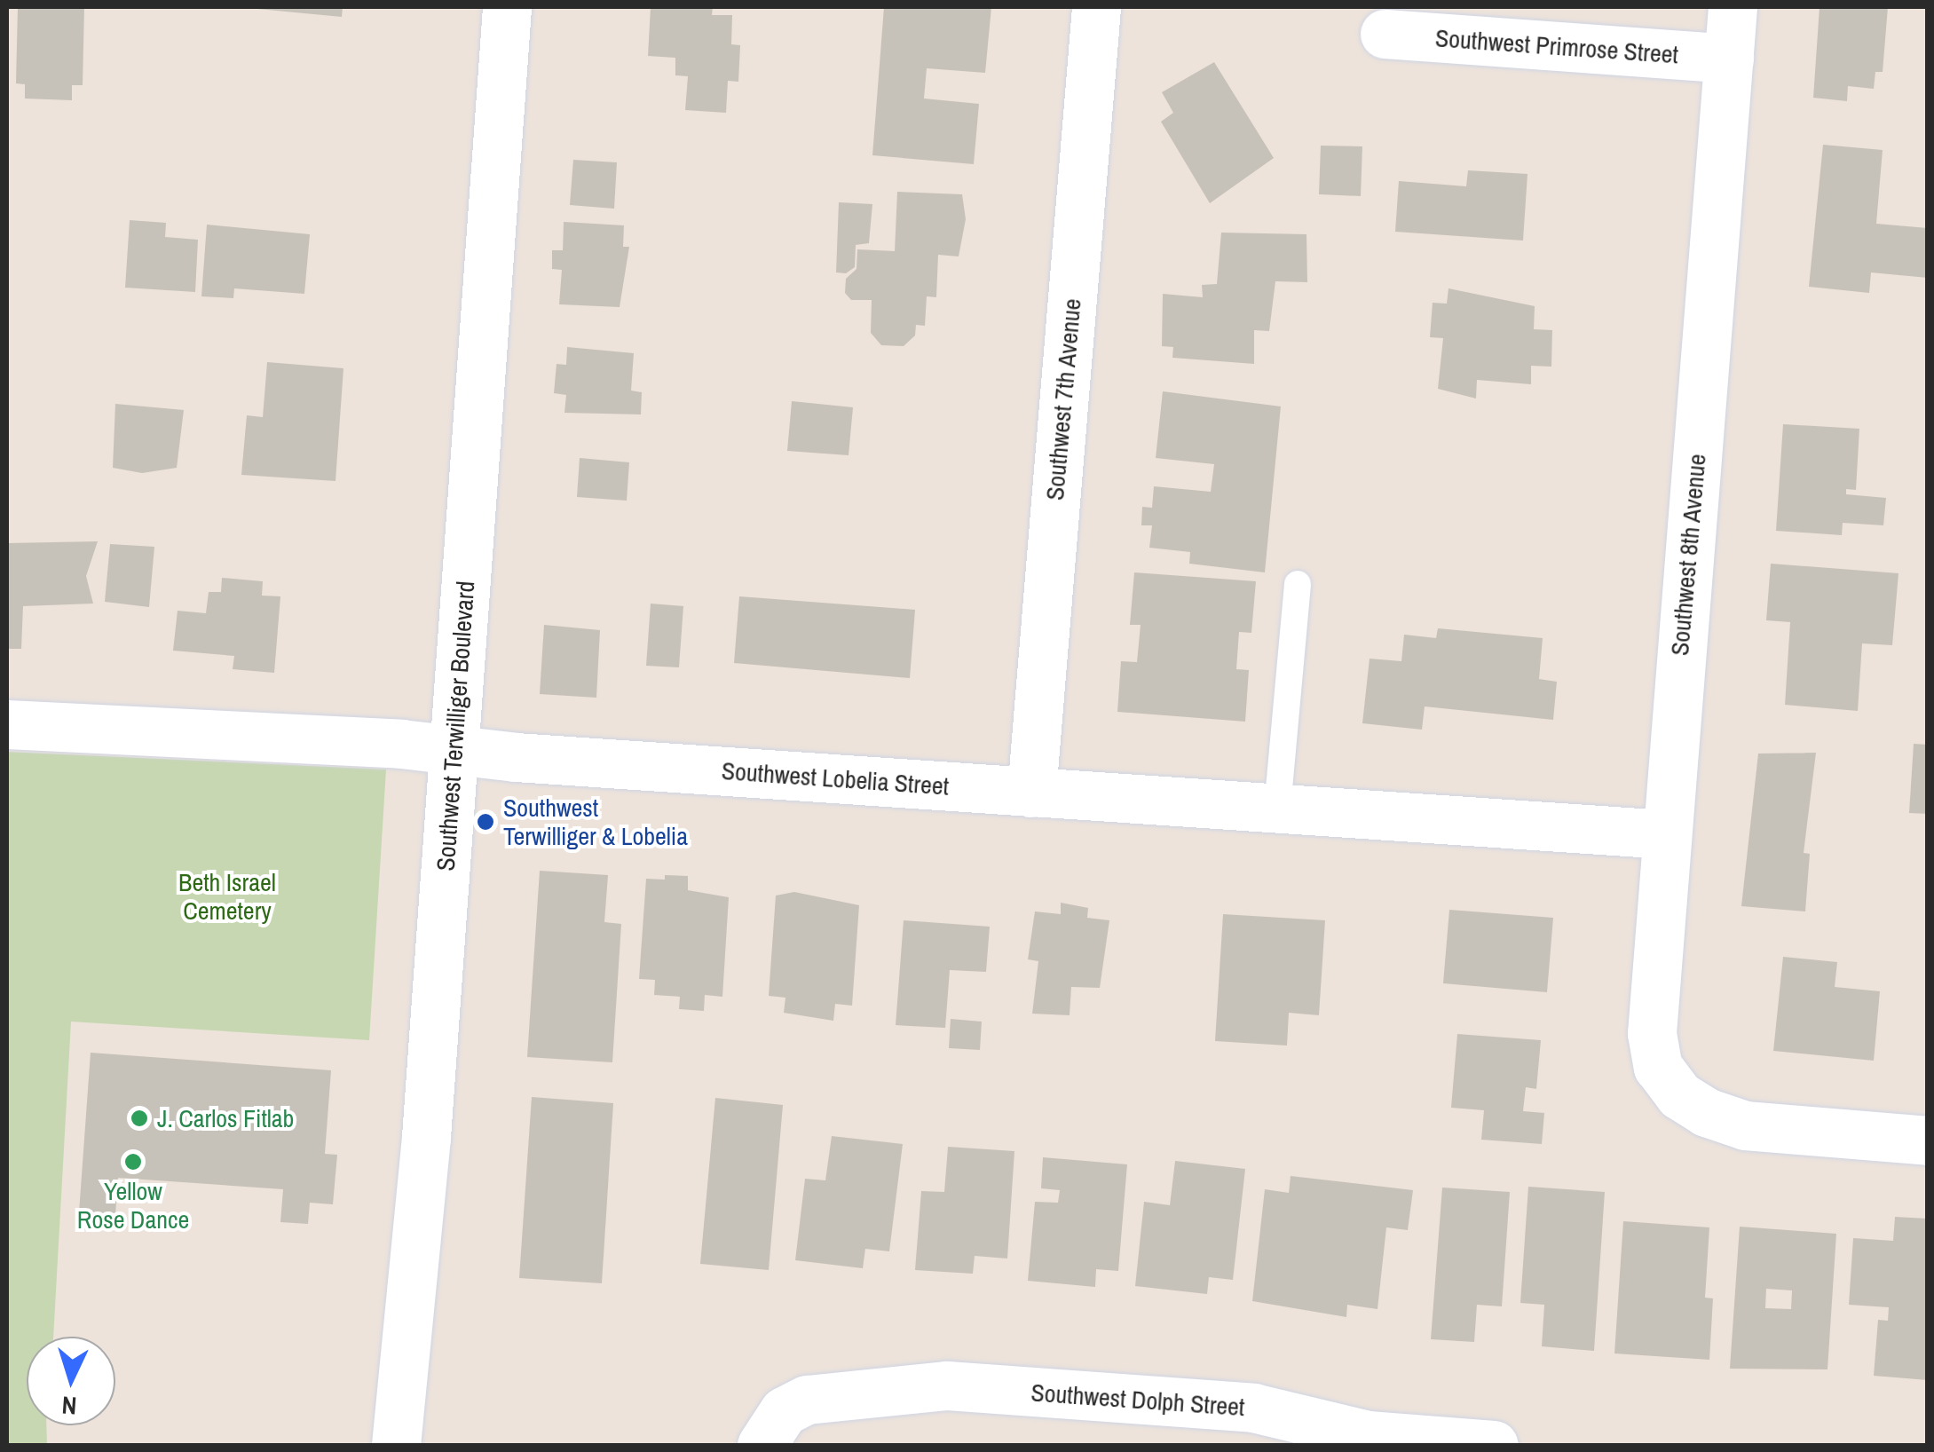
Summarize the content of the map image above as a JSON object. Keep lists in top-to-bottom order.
{
  "streets": {
    "street": [
      "Southwest Primrose Street",
      "Southwest 7th Avenue",
      "Southwest 8th Avenue",
      "Southwest Terwilliger Boulevard",
      "Southwest Lobelia Street",
      "Southwest Dolph Street"
    ]
  },
  "crossings": [
    ["Southwest Primrose Street", "Southwest 8th Avenue"],
    ["Southwest 7th Avenue", "Southwest Lobelia Street"],
    ["Southwest 8th Avenue", "Southwest Lobelia Street"],
    ["Southwest Terwilliger Boulevard", "Southwest Lobelia Street"]
  ],
  "parks": ["Beth Israel Cemetery"],
  "places": ["Southwest Terwilliger & Lobelia", "J. Carlos Fitlab", "Yellow Rose Dance"],
  "north": "bottom"
}
